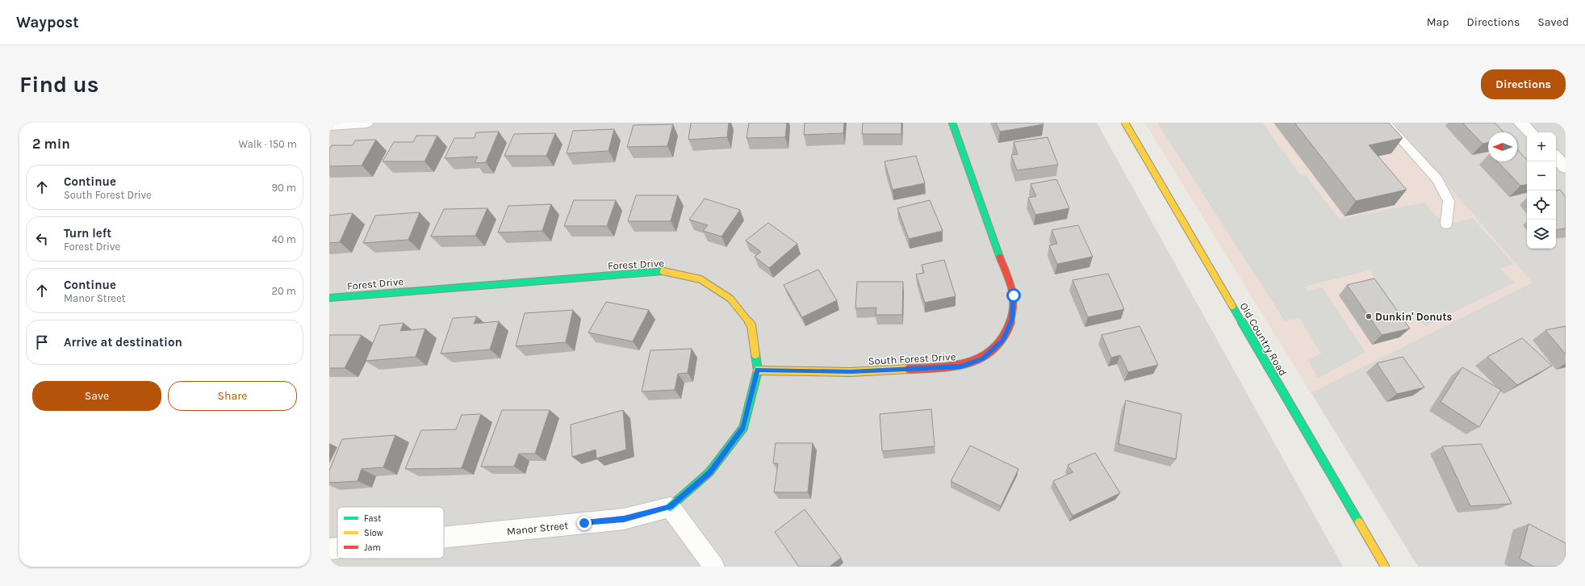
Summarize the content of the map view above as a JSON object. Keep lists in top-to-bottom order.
{
  "streets": {
    "street": [
      "Forest Drive",
      "Old Country Road",
      "South Forest Drive",
      "Manor Street"
    ]
  },
  "crossings": [
    ["Forest Drive", "South Forest Drive"],
    ["Forest Drive", "Manor Street"]
  ],
  "places": ["Dunkin' Donuts"],
  "legend": ["Fast", "Slow", "Jam"],
  "north": "left",
  "page": {
    "header": "Waypost",
    "nav": ["Map", "Directions", "Saved"],
    "buttons": [
      "Directions",
      ["Save", "Share"]
    ],
    "title": "Find us",
    "heading": ["2 min", "Walk · 150 m"],
    "map_buttons": ["+", "−"],
    "list": [
      ["Continue", "South Forest Drive", "90 m"],
      ["Turn left", "Forest Drive", "40 m"],
      ["Continue", "Manor Street", "20 m"],
      "Arrive at destination"
    ]
  }
}
